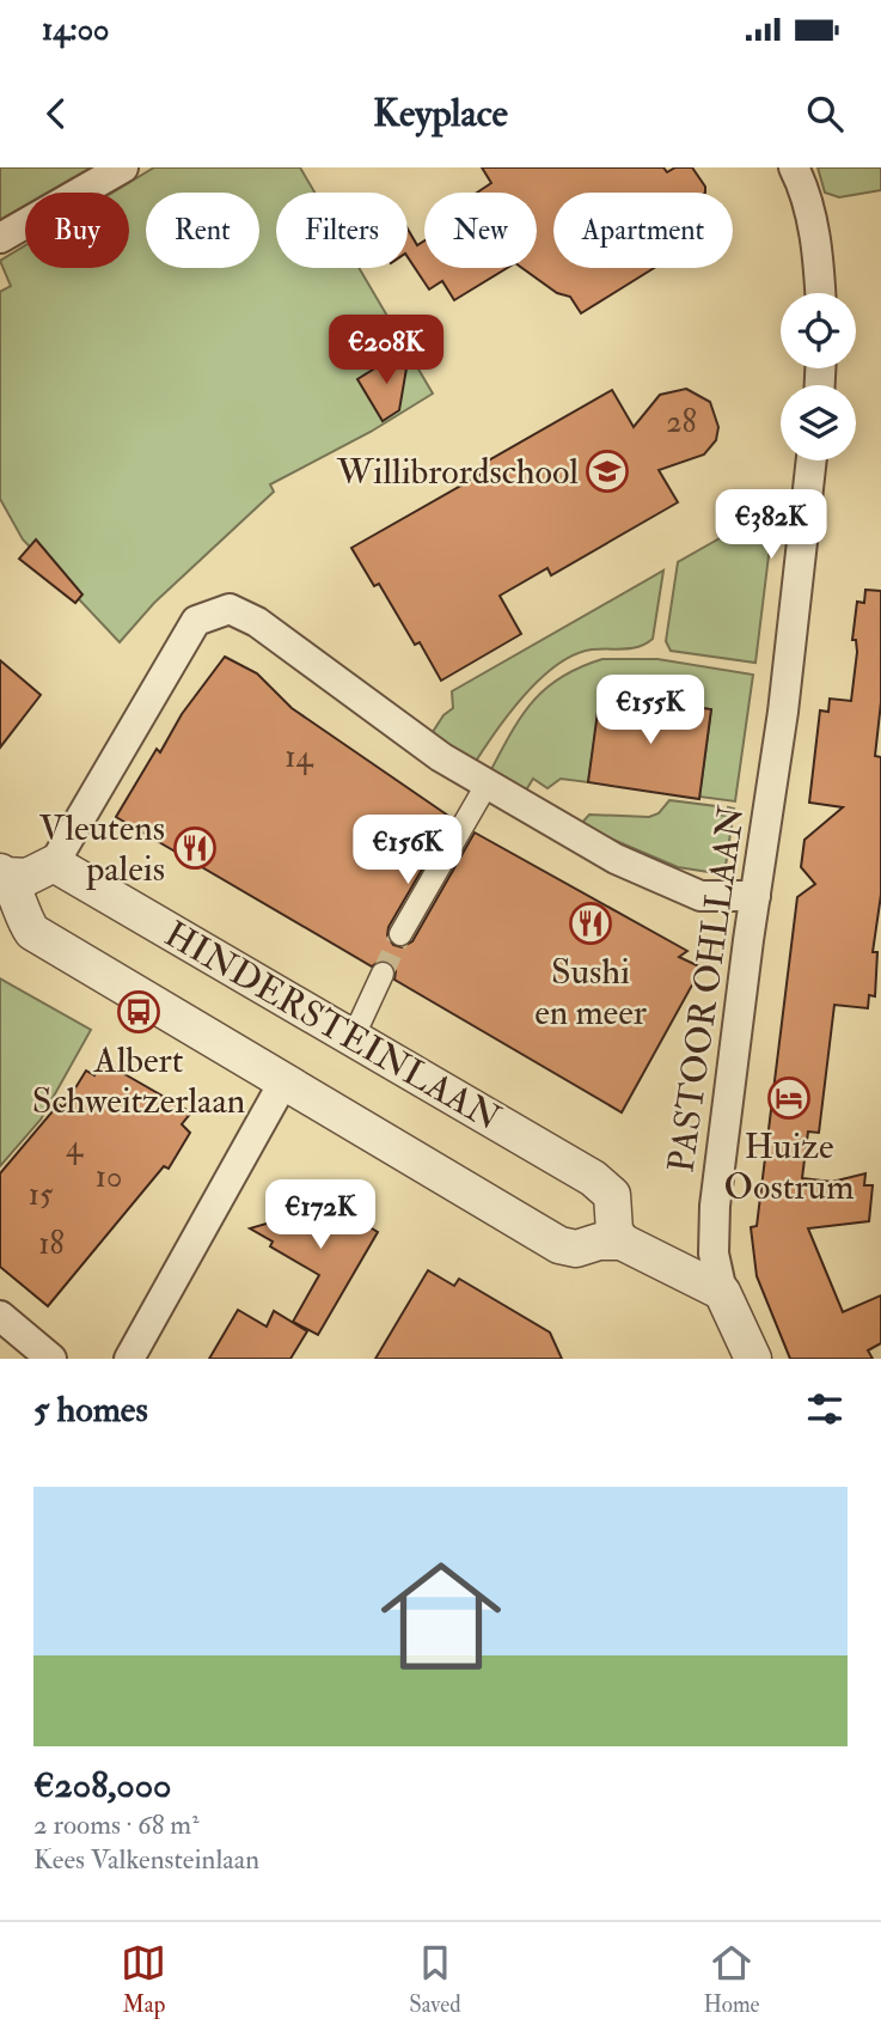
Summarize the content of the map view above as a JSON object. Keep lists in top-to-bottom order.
{
  "streets": {
    "street": ["PASTOOR OHLLAAN", "HINDERSTEINLAAN"]
  },
  "places": {
    "school or university": ["Willibrordschool"],
    "restaurant": ["Vleutens paleis", "Sushi en meer"],
    "bus stop": ["Albert Schweitzerlaan"],
    "hotel": ["Huize Oostrum"]
  },
  "house_numbers": [
    "28",
    "14",
    "4",
    "10",
    "15",
    "18"
  ],
  "page": {
    "status": "14:00",
    "header": "Keyplace",
    "chip": [
      "Buy",
      "Rent",
      "Filters",
      "New",
      "Apartment"
    ],
    "price": [
      "€208K",
      "€382K",
      "€155K",
      "€156K",
      "€172K"
    ],
    "heading": "5 homes",
    "list": [
      {
        "name": "€208,000",
        "note": "2 rooms · 68 m² · Kees Valkensteinlaan"
      }
    ],
    "tabs": ["Map", "Saved", "Home"]
  }
}
